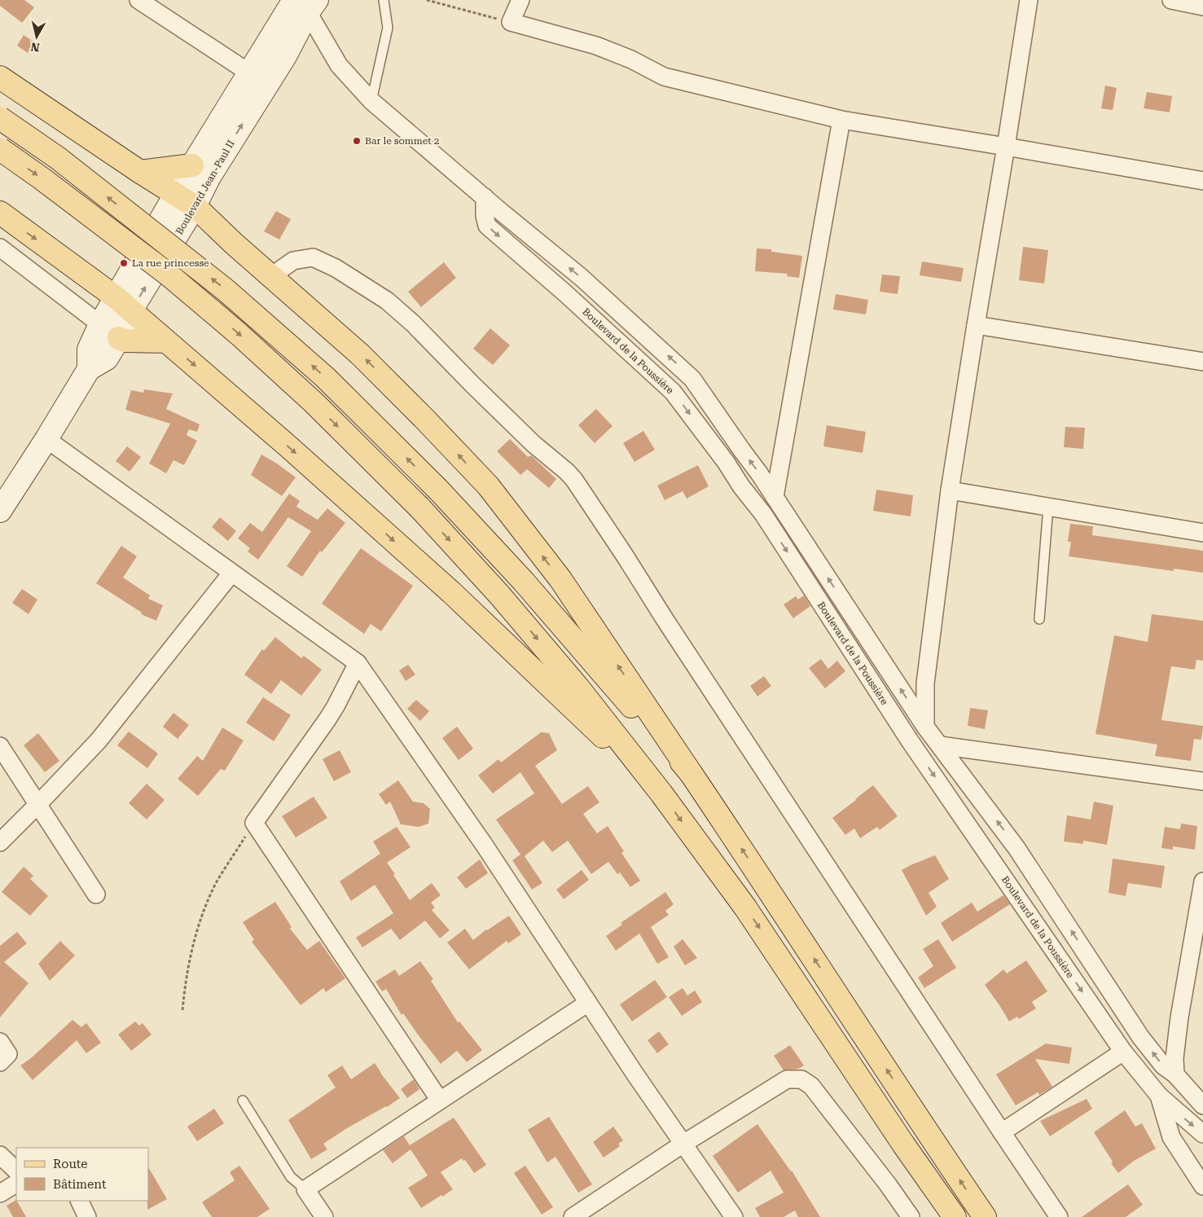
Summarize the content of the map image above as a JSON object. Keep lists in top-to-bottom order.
{
  "streets": {
    "main road": ["Boulevard Jean-Paul II"],
    "street": ["Boulevard de la Poussière"]
  },
  "crossings": [
    ["Boulevard Jean-Paul II", "Boulevard de la Poussière"]
  ],
  "places": ["Bar le sommet 2", "La rue princesse"],
  "legend": ["Route", "Bâtiment"],
  "north": "bottom"
}
